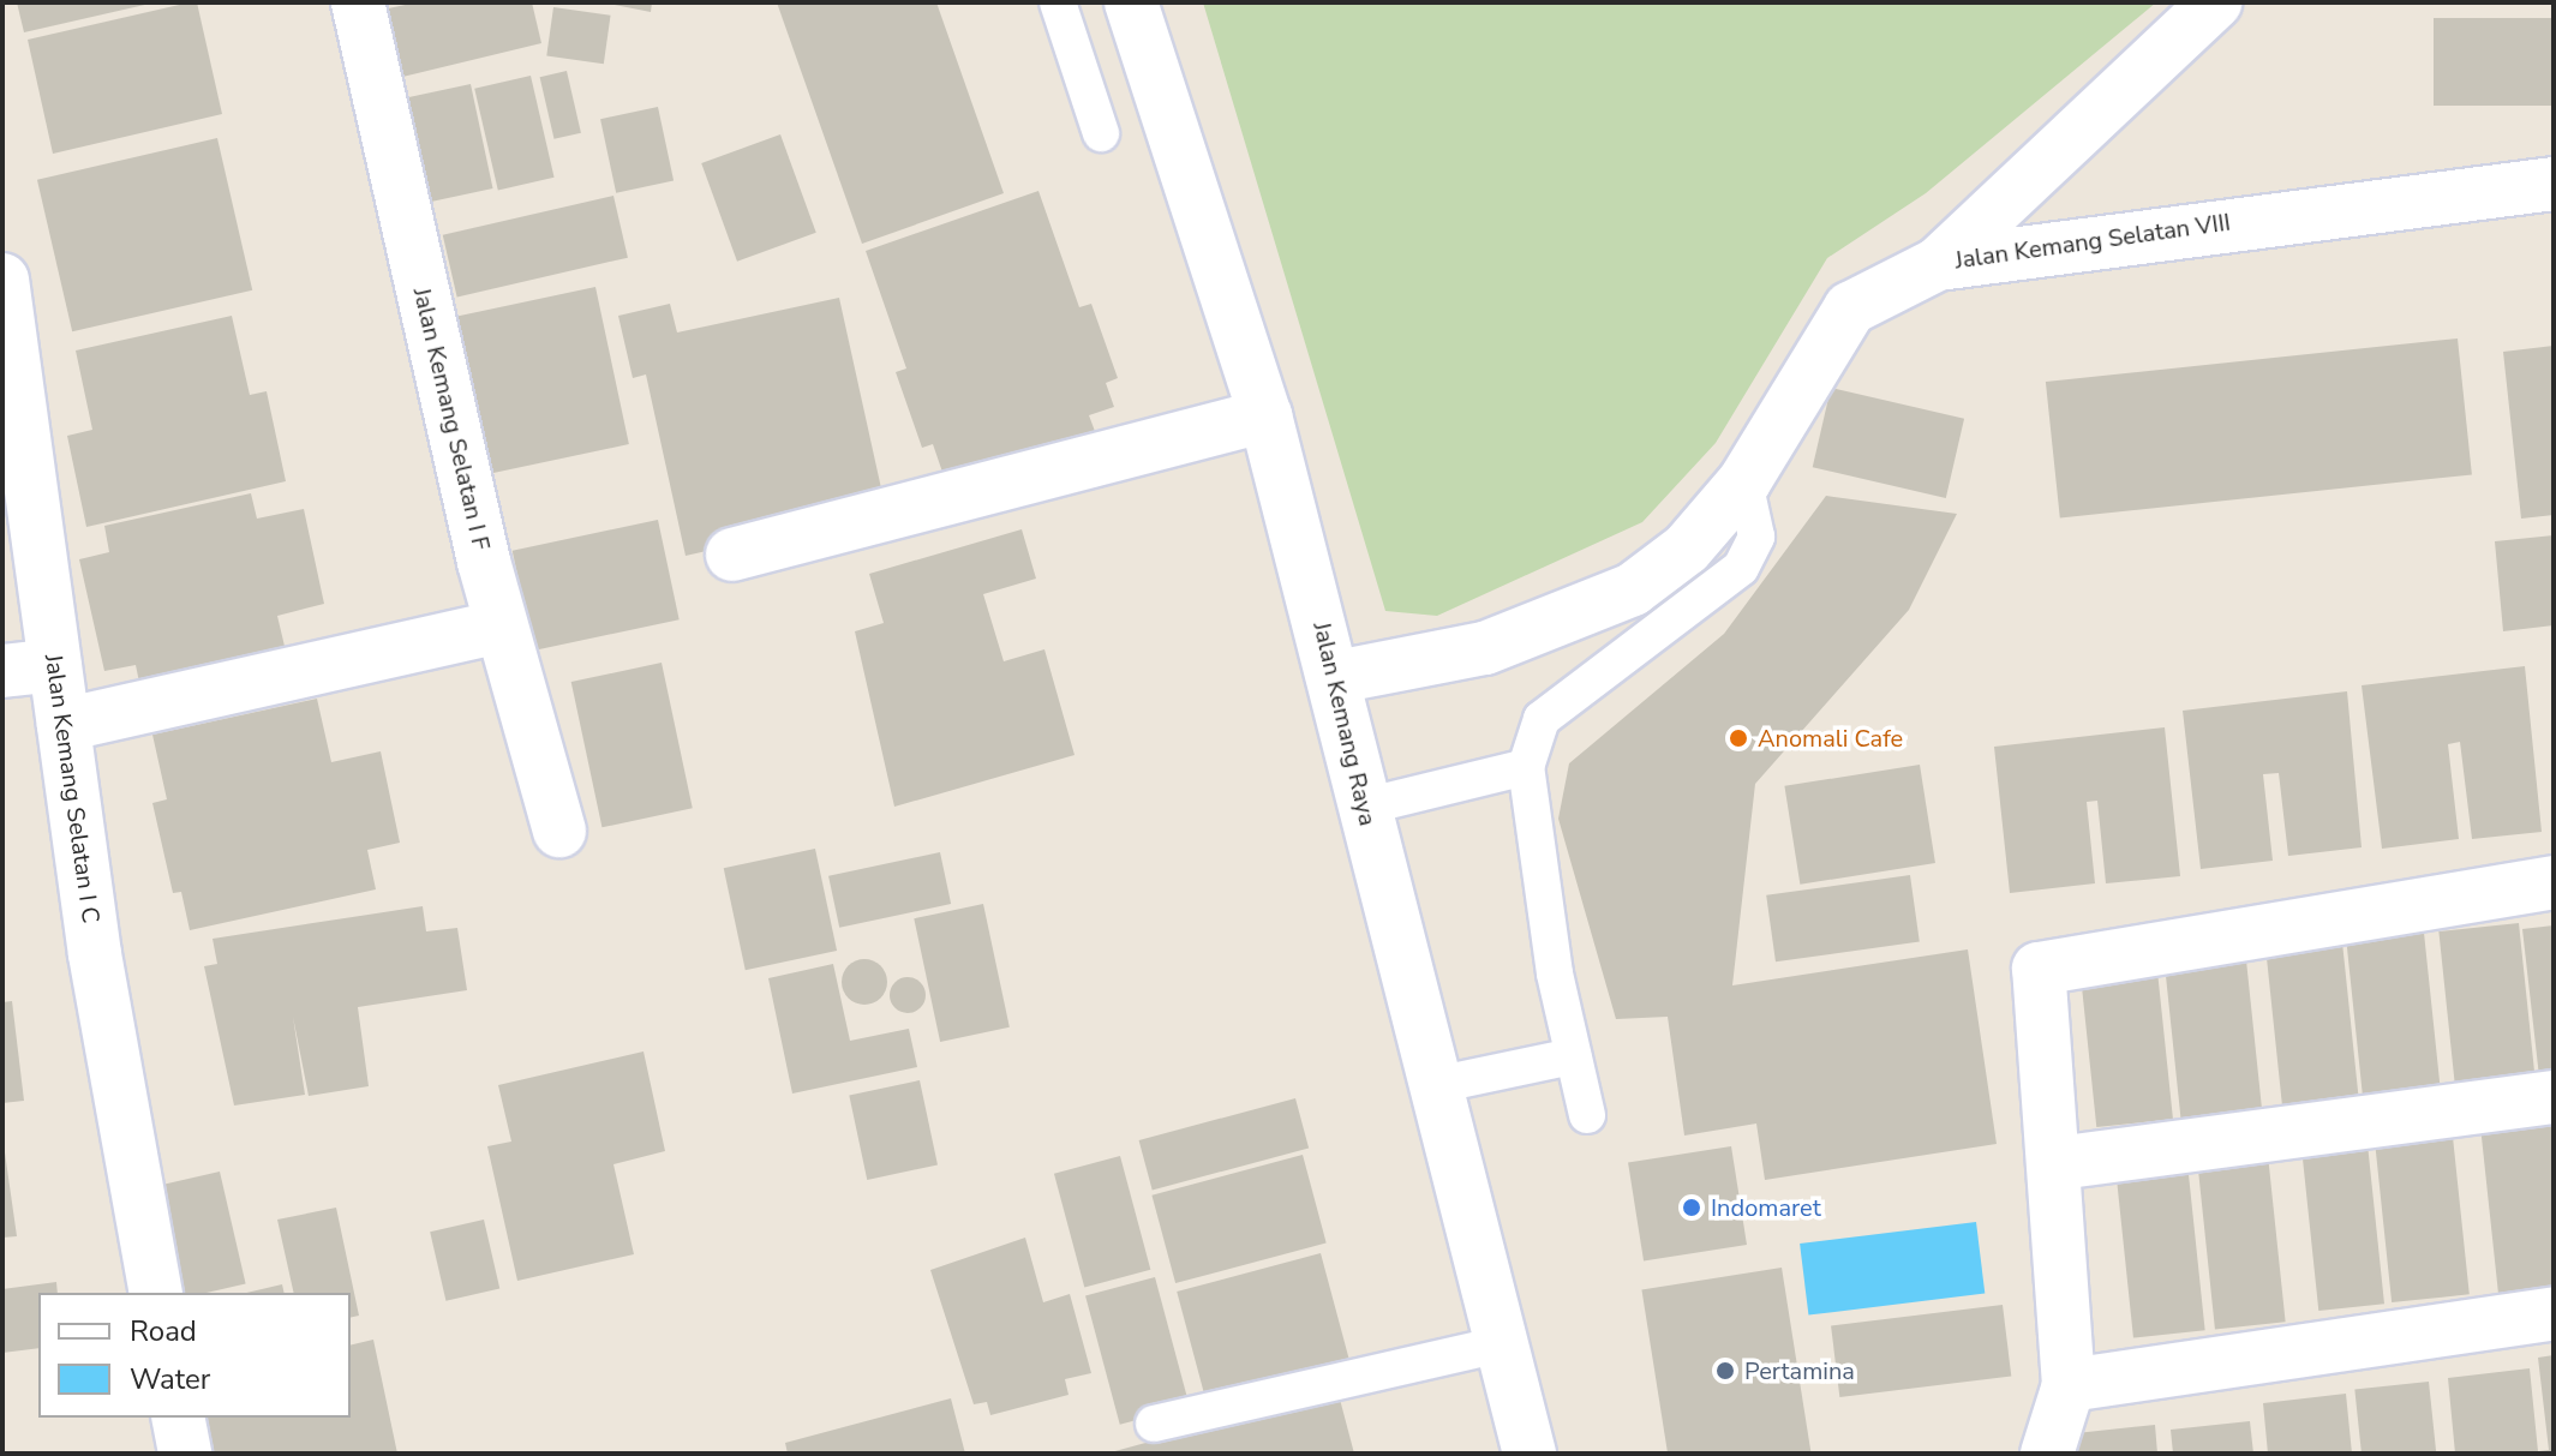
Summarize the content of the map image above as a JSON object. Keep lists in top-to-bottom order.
{
  "streets": {
    "street": [
      "Jalan Kemang Selatan VIII",
      "Jalan Kemang Selatan I F",
      "Jalan Kemang Raya",
      "Jalan Kemang Selatan I C"
    ]
  },
  "crossings": [
    ["Jalan Kemang Selatan VIII", "Jalan Kemang Raya"]
  ],
  "places": ["Anomali Cafe", "Indomaret", "Pertamina"],
  "legend": ["Road", "Water"]
}
